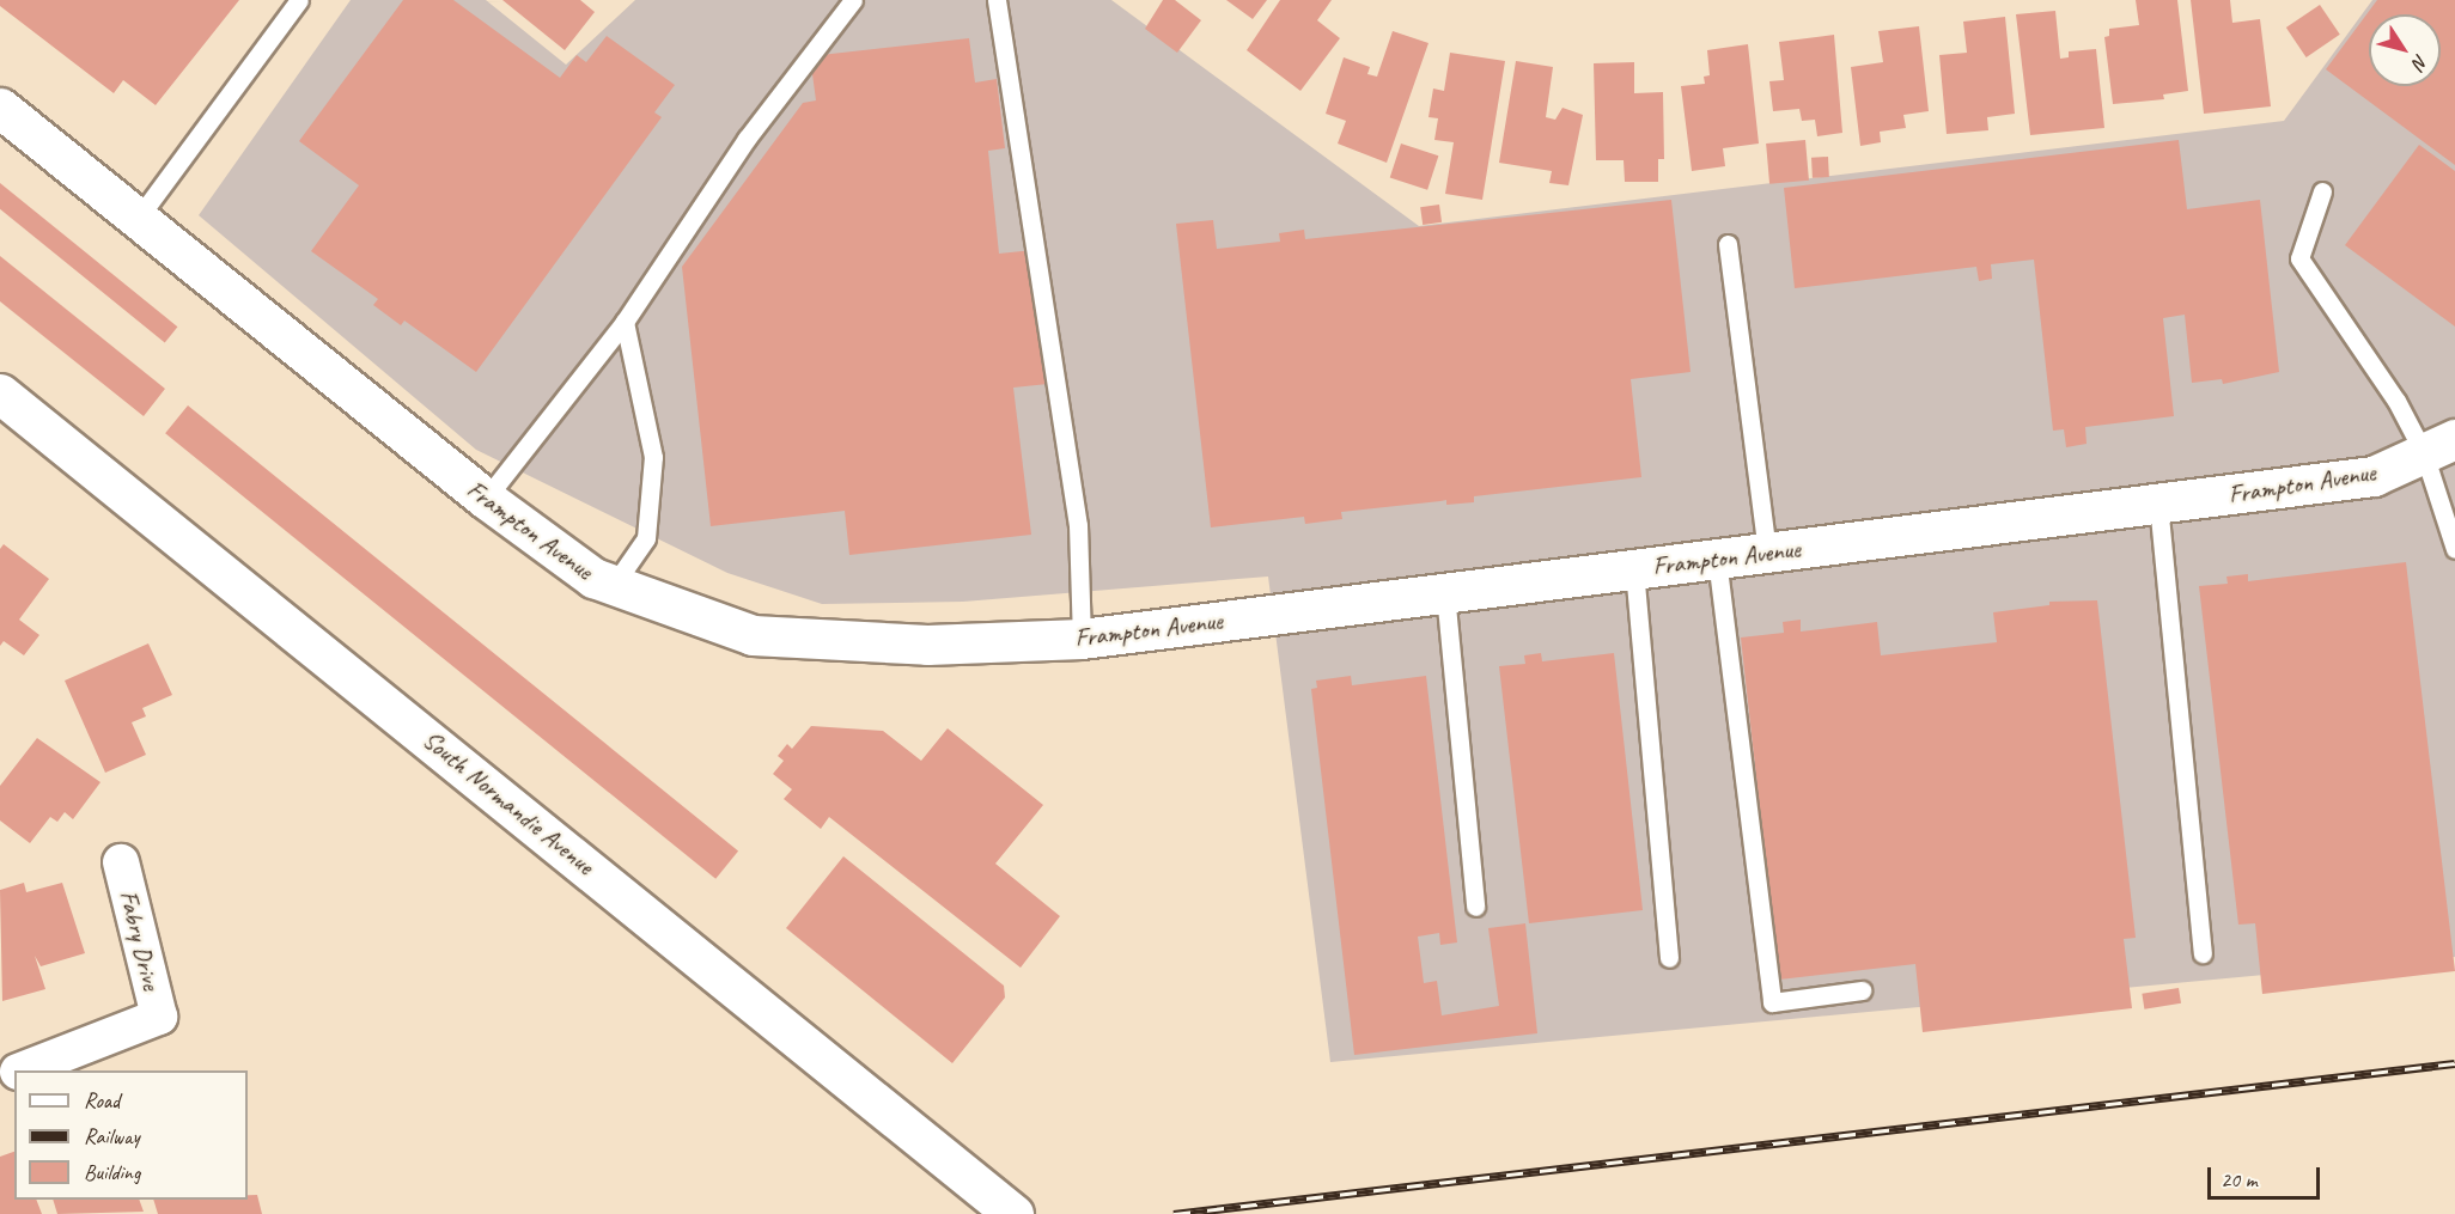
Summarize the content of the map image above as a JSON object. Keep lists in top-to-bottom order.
{
  "streets": {
    "street": ["Frampton Avenue", "South Normandie Avenue", "Fabry Drive"]
  },
  "legend": ["Road", "Railway", "Building"],
  "scale_bar": "20 m",
  "north": "bottom right"
}
